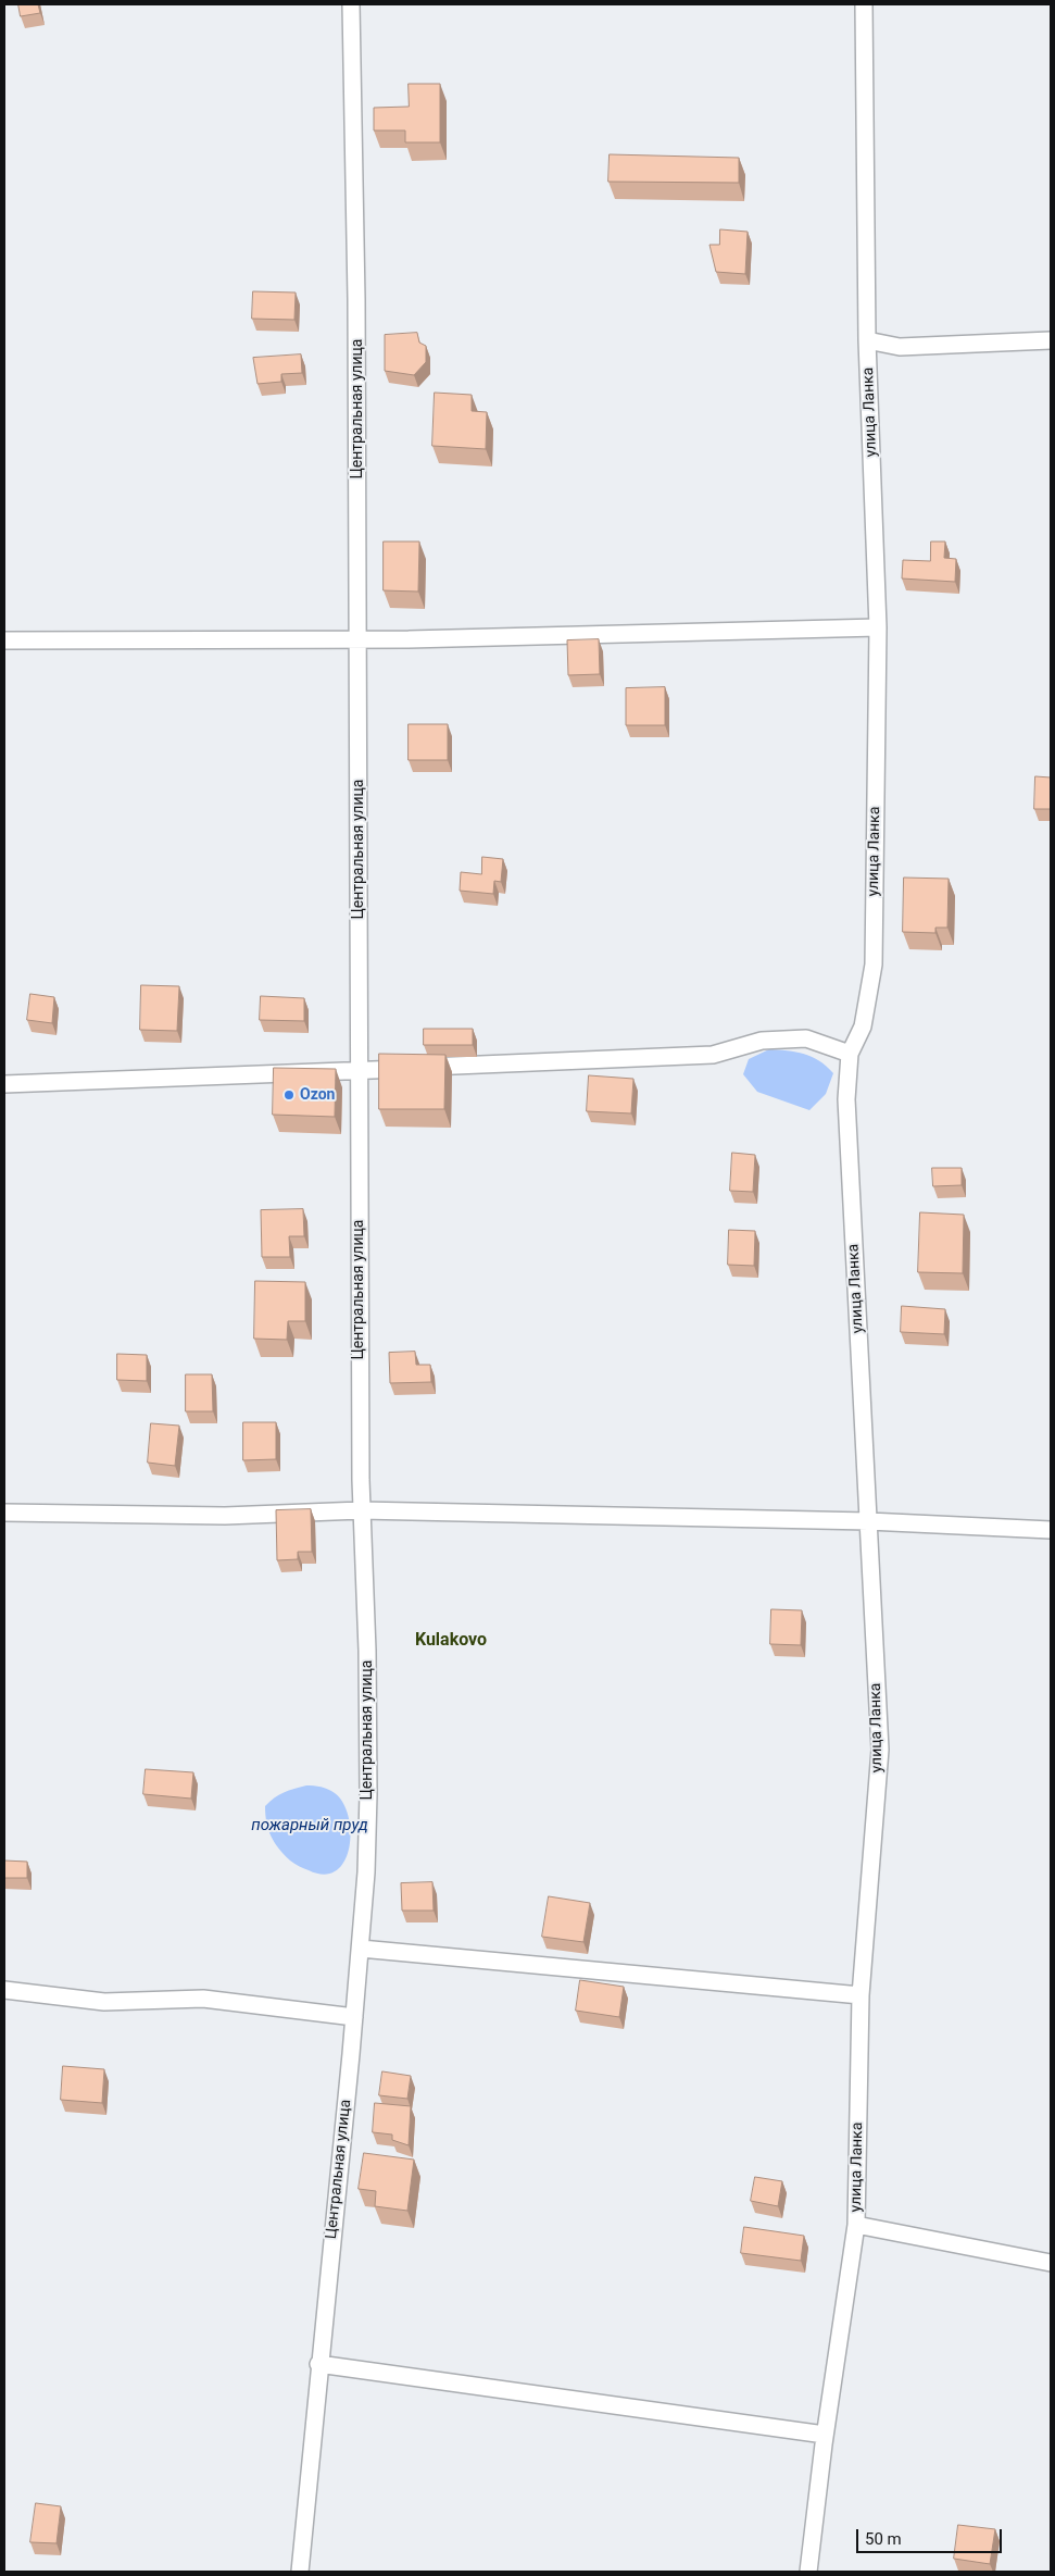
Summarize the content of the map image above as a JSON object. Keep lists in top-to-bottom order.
{
  "streets": {
    "street": ["Центральная улица", "улица Ланка"]
  },
  "districts": ["Kulakovo"],
  "water": ["пожарный пруд"],
  "places": ["Ozon"],
  "scale_bar": "50 m"
}
